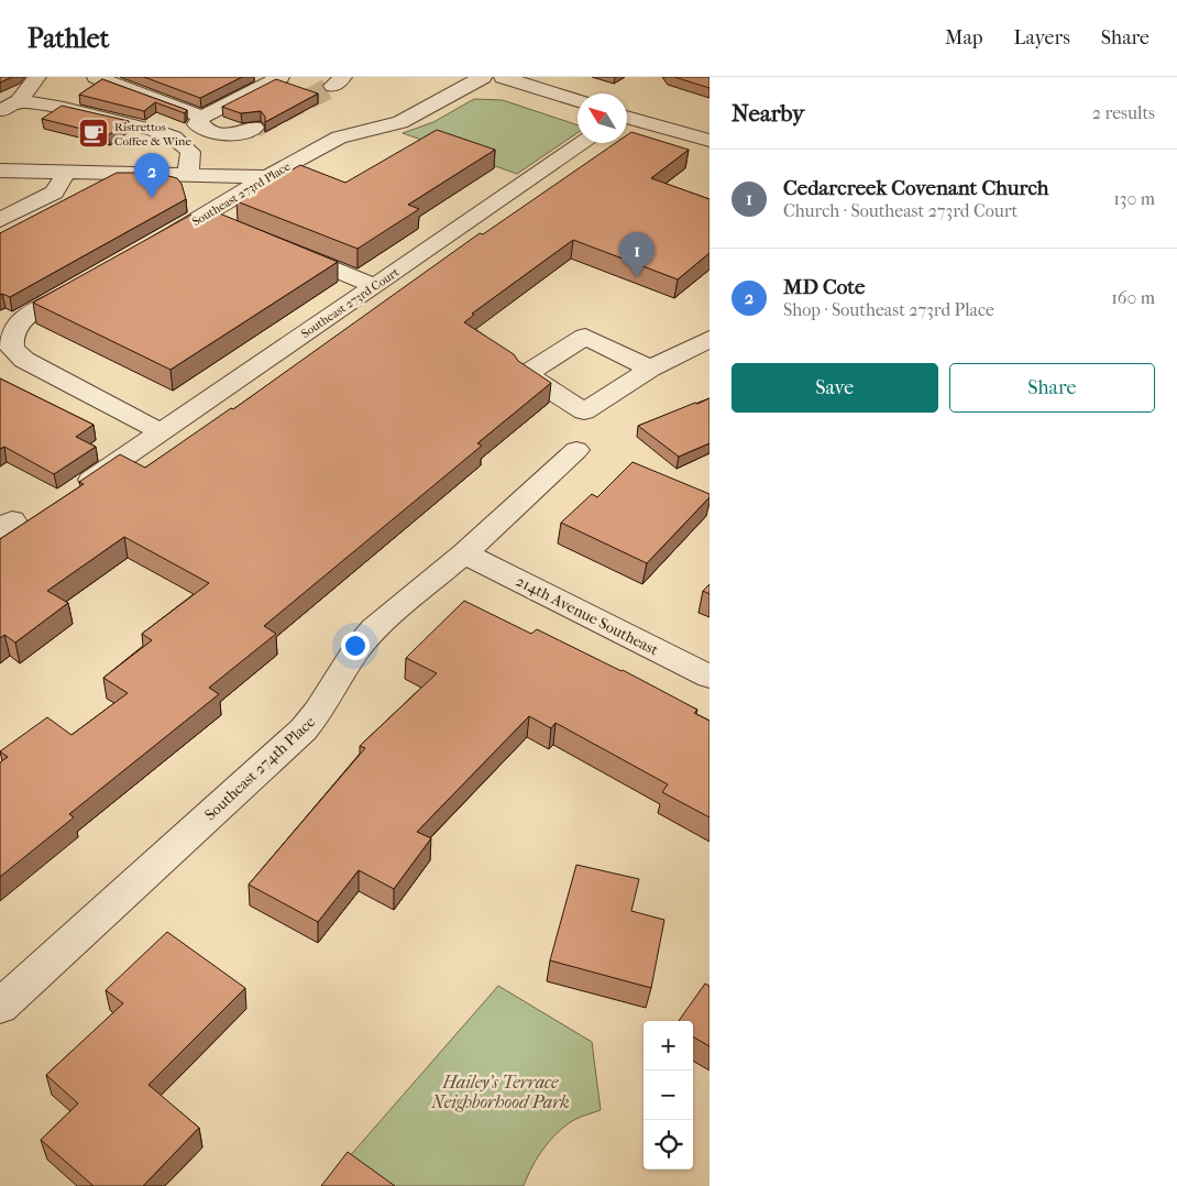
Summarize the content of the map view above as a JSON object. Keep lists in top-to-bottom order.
{
  "streets": {
    "street": [
      "Southeast 273rd Place",
      "Southeast 273rd Court",
      "214th Avenue Southeast",
      "Southeast 274th Place"
    ]
  },
  "crossings": [
    ["214th Avenue Southeast", "Southeast 274th Place"]
  ],
  "parks": ["Hailey's Terrace Neighborhood Park"],
  "places": {
    "cafe": ["Ristrettos Coffee & Wine"]
  },
  "north": "top left",
  "page": {
    "header": "Pathlet",
    "nav": ["Map", "Layers", "Share"],
    "heading": ["Nearby", "2 results"],
    "list": [
      {
        "mark": "1",
        "name": "Cedarcreek Covenant Church",
        "note": "Church · Southeast 273rd Court",
        "value": "130 m"
      },
      {
        "mark": "2",
        "name": "MD Cote",
        "note": "Shop · Southeast 273rd Place",
        "value": "160 m"
      }
    ],
    "pins": ["2", "1"],
    "buttons": ["Save", "Share"],
    "map_buttons": ["+", "−"]
  }
}
